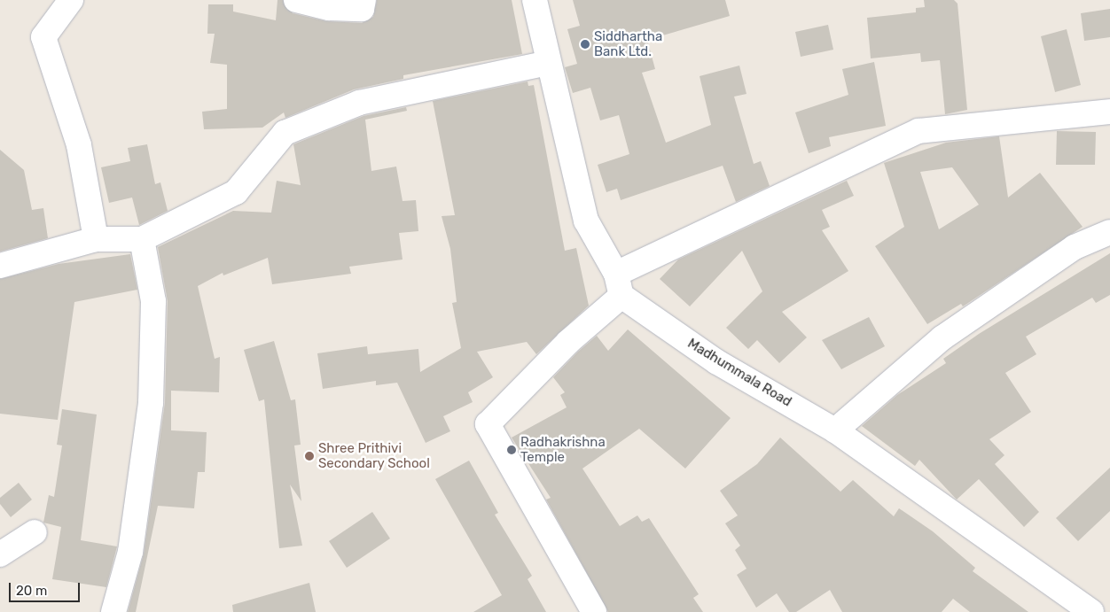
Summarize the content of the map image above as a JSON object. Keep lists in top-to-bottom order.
{
  "streets": {
    "street": ["Madhummala Road"]
  },
  "places": ["Siddhartha Bank Ltd.", "Radhakrishna Temple", "Shree Prithivi Secondary School"],
  "scale_bar": "20 m"
}
